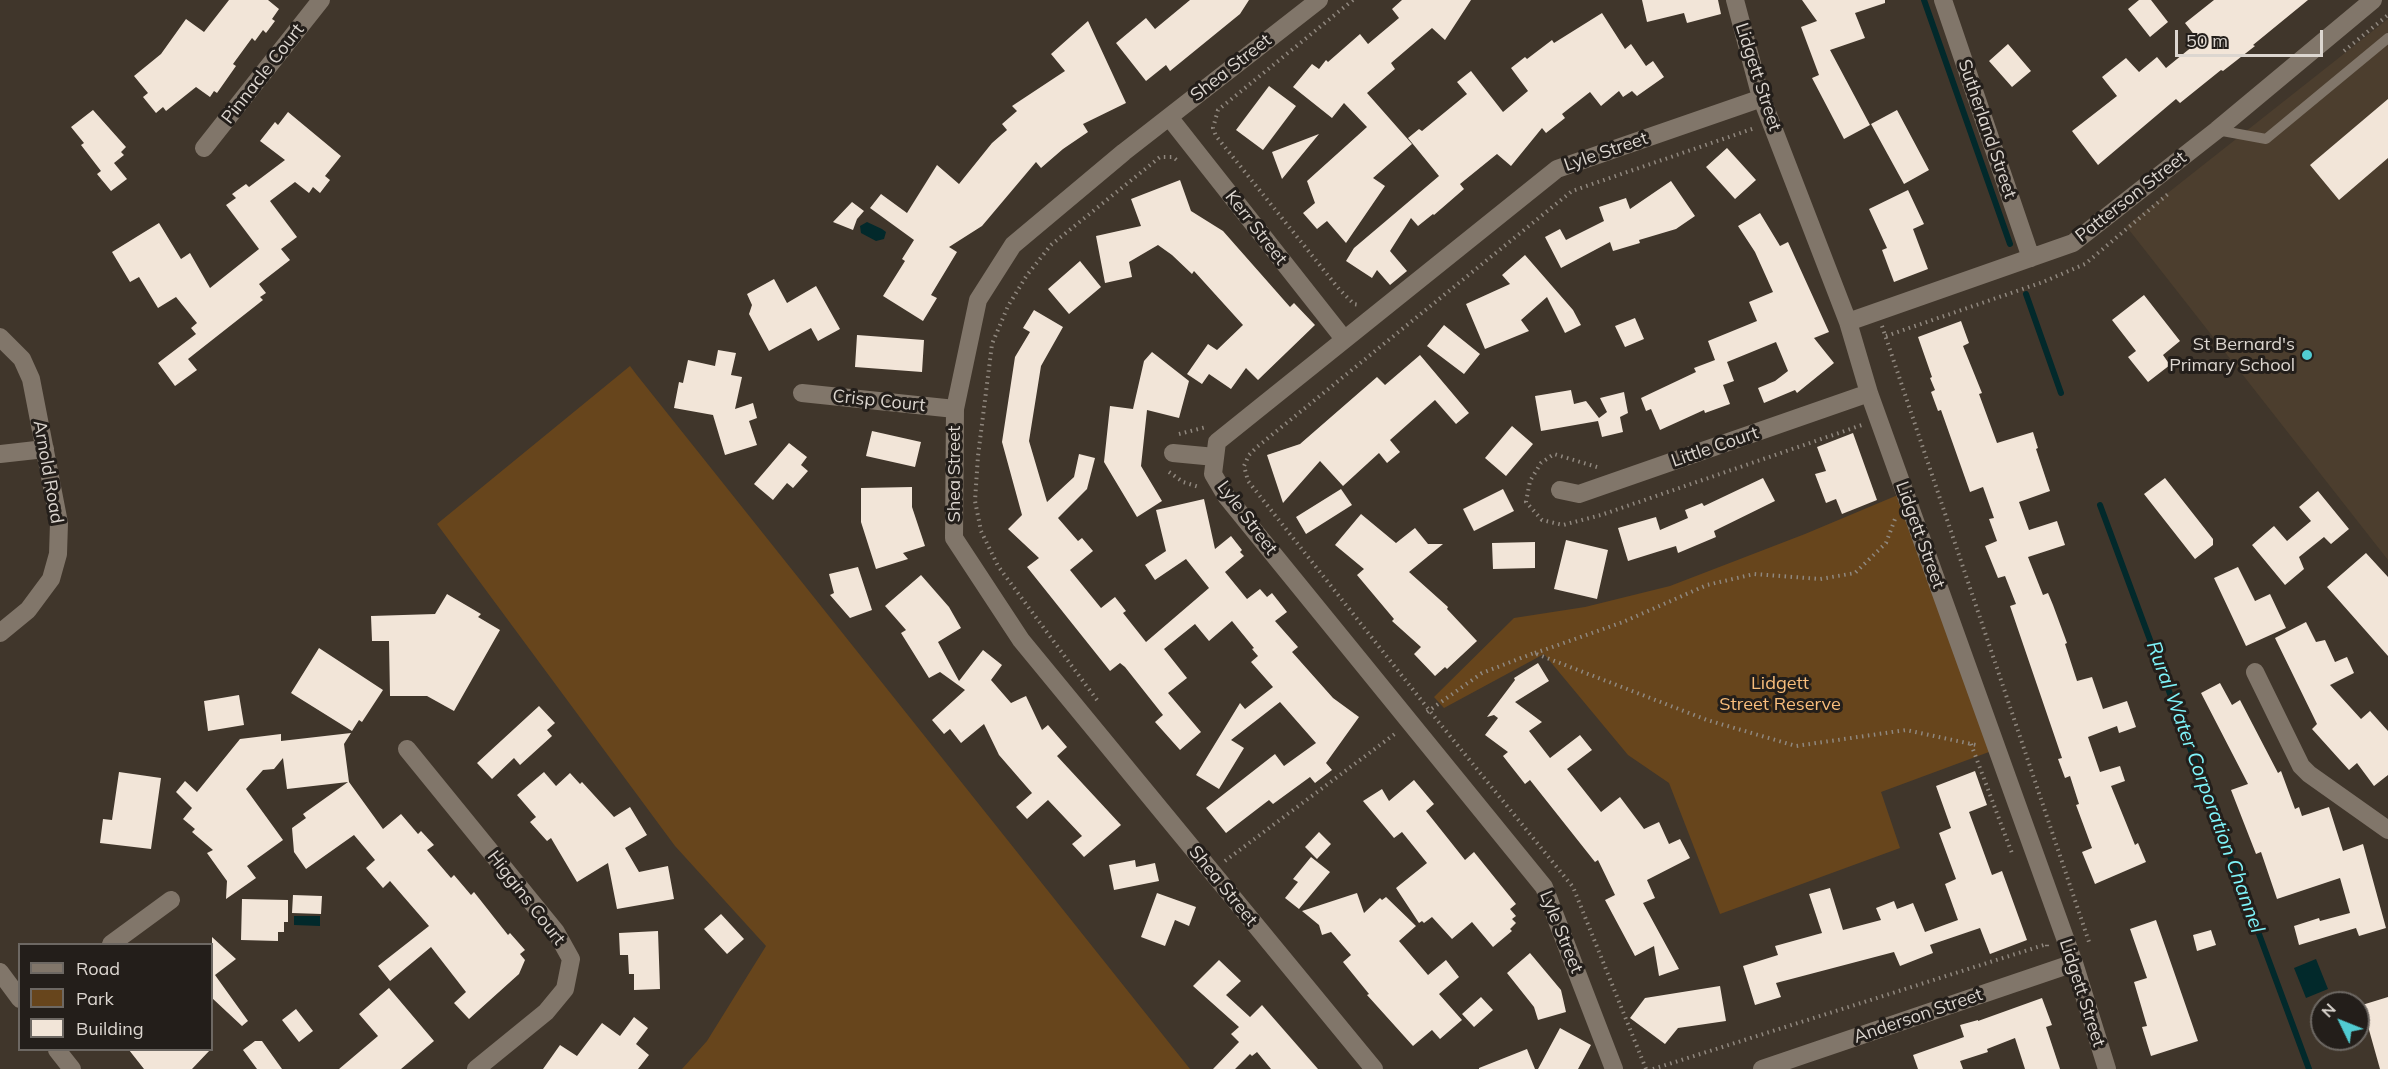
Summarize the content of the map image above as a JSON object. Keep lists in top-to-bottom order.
{
  "streets": {
    "street": [
      "Shea Street",
      "Pinnacle Court",
      "Lidgett Street",
      "Sutherland Street",
      "Lyle Street",
      "Patterson Street",
      "Kerr Street",
      "Crisp Court",
      "Little Court",
      "Arnold Road",
      "Higgins Court",
      "Anderson Street"
    ]
  },
  "crossings": [
    ["Shea Street", "Kerr Street"],
    ["Shea Street", "Crisp Court"],
    ["Lidgett Street", "Lyle Street"],
    ["Lidgett Street", "Patterson Street"],
    ["Lidgett Street", "Little Court"],
    ["Lidgett Street", "Anderson Street"],
    ["Sutherland Street", "Patterson Street"],
    ["Lyle Street", "Kerr Street"]
  ],
  "water": ["Rural Water Corporation Channel"],
  "parks": ["Lidgett Street Reserve"],
  "places": ["St Bernard's Primary School"],
  "legend": ["Road", "Park", "Building"],
  "scale_bar": "50 m",
  "north": "top left"
}
